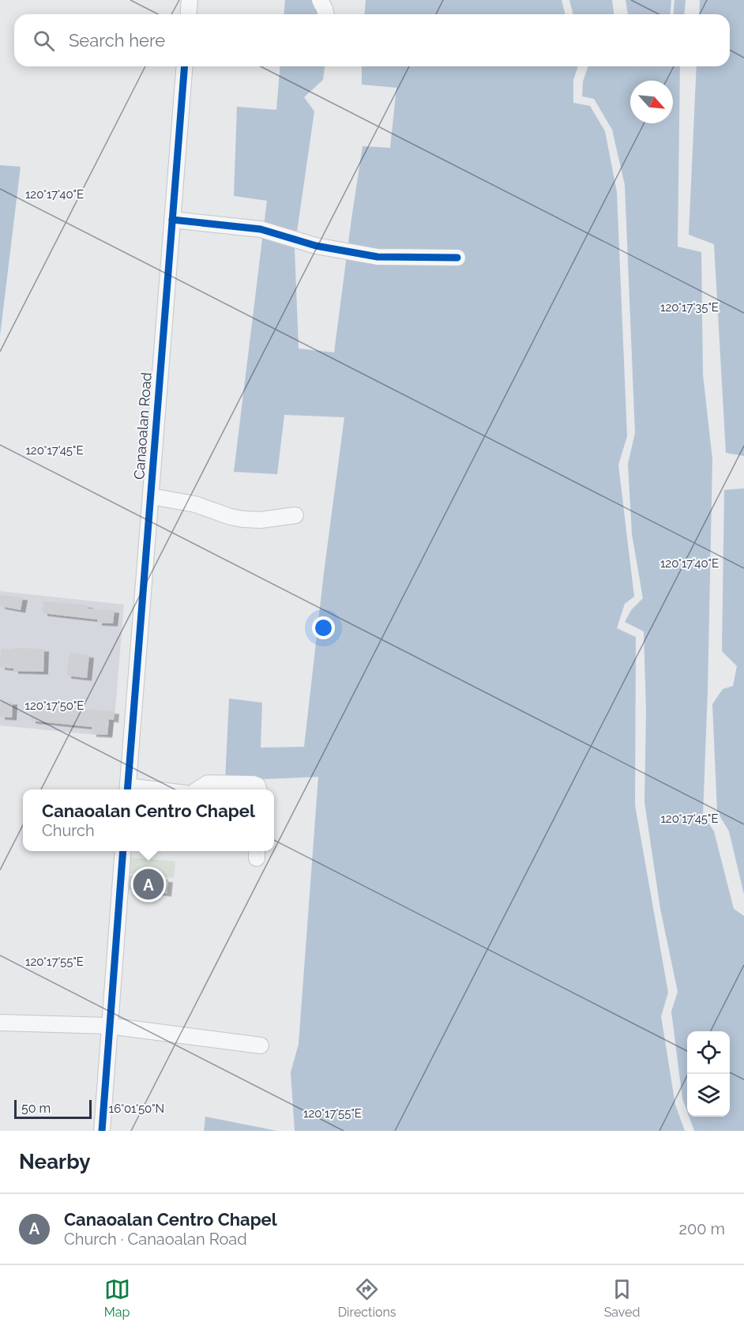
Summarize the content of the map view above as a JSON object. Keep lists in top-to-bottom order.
{
  "streets": {
    "street": ["Canaoalan Road"]
  },
  "scale_bar": "50 m",
  "north": "bottom right",
  "page": {
    "search": "Search here",
    "popup": ["Canaoalan Centro Chapel", "Church"],
    "pins": "A",
    "scale": "50 m",
    "heading": "Nearby",
    "list": [
      {
        "mark": "A",
        "name": "Canaoalan Centro Chapel",
        "note": "Church · Canaoalan Road",
        "value": "200 m"
      }
    ],
    "nav": ["Map", "Directions", "Saved"]
  },
  "coordinates": [
    "120°17'40\"E",
    "120°17'35\"E",
    "120°17'45\"E",
    "120°17'50\"E",
    "120°17'55\"E",
    "16°01'50\"N"
  ]
}
